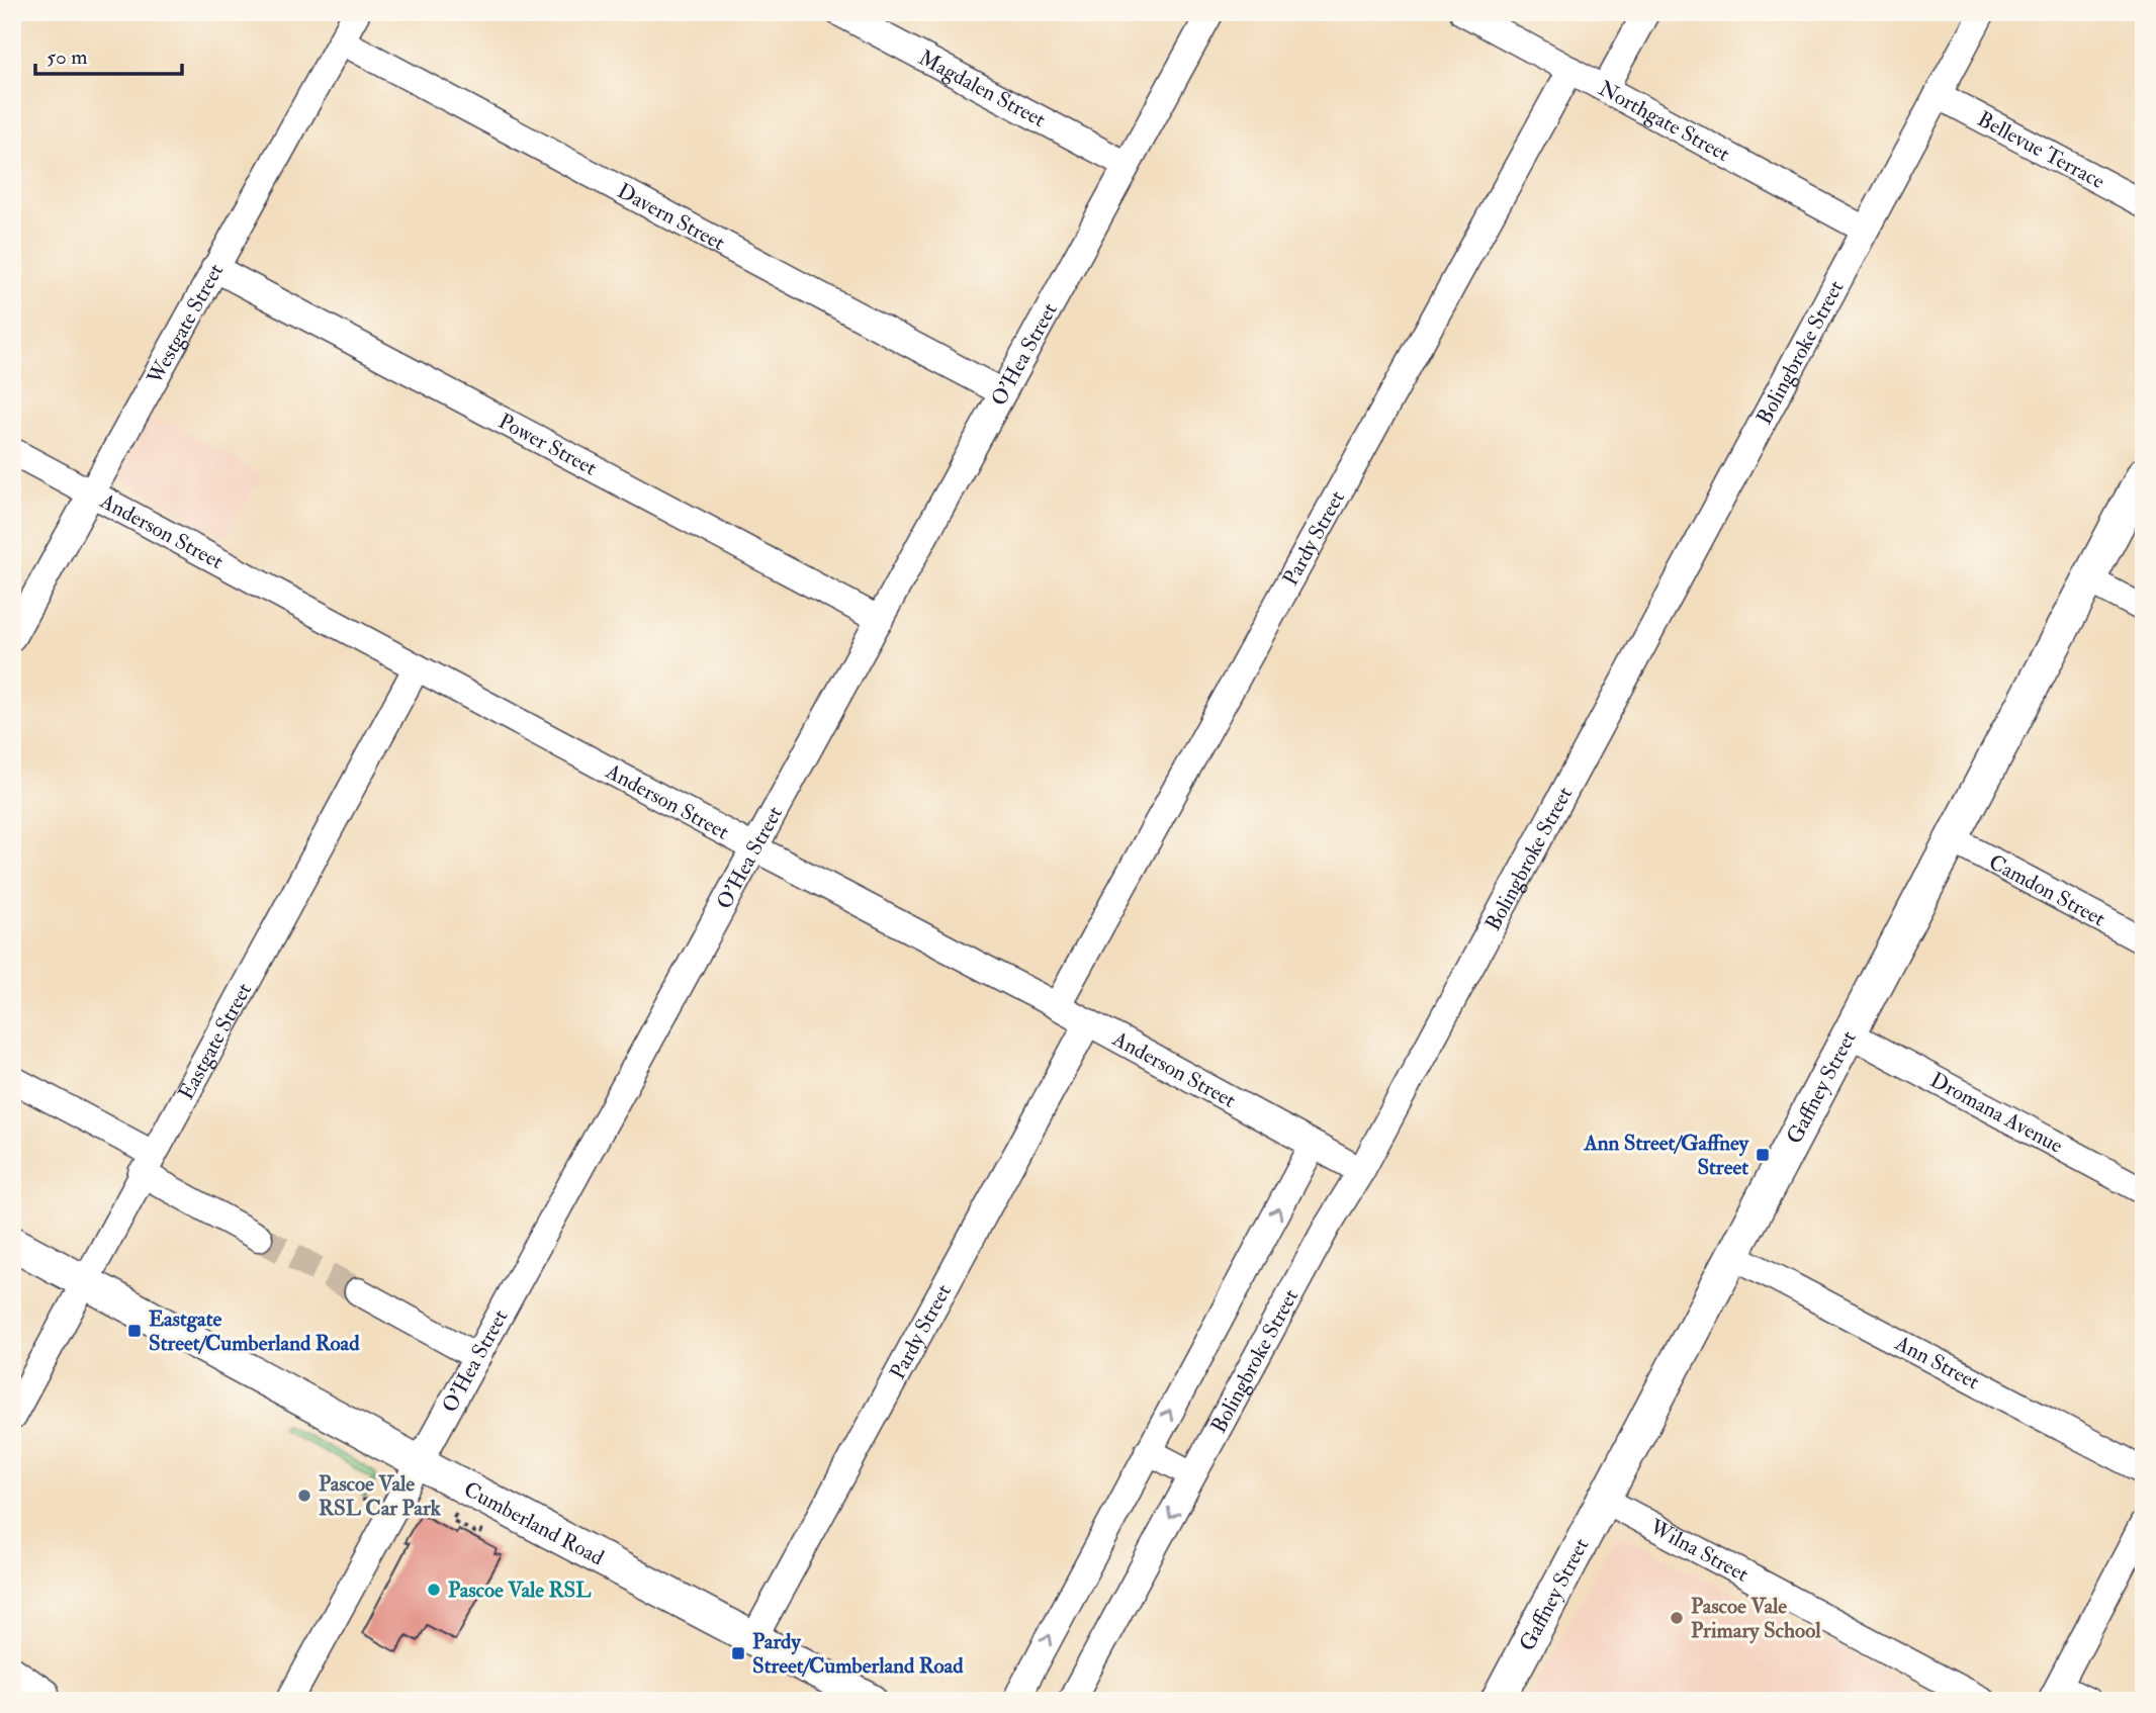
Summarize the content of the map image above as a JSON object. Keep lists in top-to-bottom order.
{
  "streets": {
    "main road": ["Gaffney Street", "Cumberland Road"],
    "street": [
      "Magdalen Street",
      "Northgate Street",
      "Bellevue Terrace",
      "Davern Street",
      "Westgate Street",
      "Bolingbroke Street",
      "O'Hea Street",
      "Power Street",
      "Anderson Street",
      "Pardy Street",
      "Camdon Street",
      "Eastgate Street",
      "Dromana Avenue",
      "Ann Street",
      "Wilna Street"
    ]
  },
  "crossings": [
    ["Magdalen Street", "O'Hea Street"],
    ["Northgate Street", "Bolingbroke Street"],
    ["Northgate Street", "Pardy Street"],
    ["Bellevue Terrace", "Bolingbroke Street"],
    ["Davern Street", "Westgate Street"],
    ["Davern Street", "O'Hea Street"],
    ["Westgate Street", "Power Street"],
    ["Westgate Street", "Anderson Street"],
    ["Bolingbroke Street", "Anderson Street"],
    ["O'Hea Street", "Power Street"],
    ["O'Hea Street", "Anderson Street"],
    ["O'Hea Street", "Cumberland Road"],
    ["Anderson Street", "Pardy Street"],
    ["Anderson Street", "Eastgate Street"],
    ["Pardy Street", "Cumberland Road"],
    ["Camdon Street", "Gaffney Street"],
    ["Eastgate Street", "Cumberland Road"],
    ["Gaffney Street", "Dromana Avenue"],
    ["Gaffney Street", "Ann Street"],
    ["Gaffney Street", "Wilna Street"]
  ],
  "places": {
    "transit": ["Ann Street/Gaffney Street", "Eastgate Street/Cumberland Road", "Pardy Street/Cumberland Road"],
    "other": ["Pascoe Vale RSL Car Park", "Pascoe Vale RSL", "Pascoe Vale Primary School"]
  },
  "scale_bar": "50 m"
}
